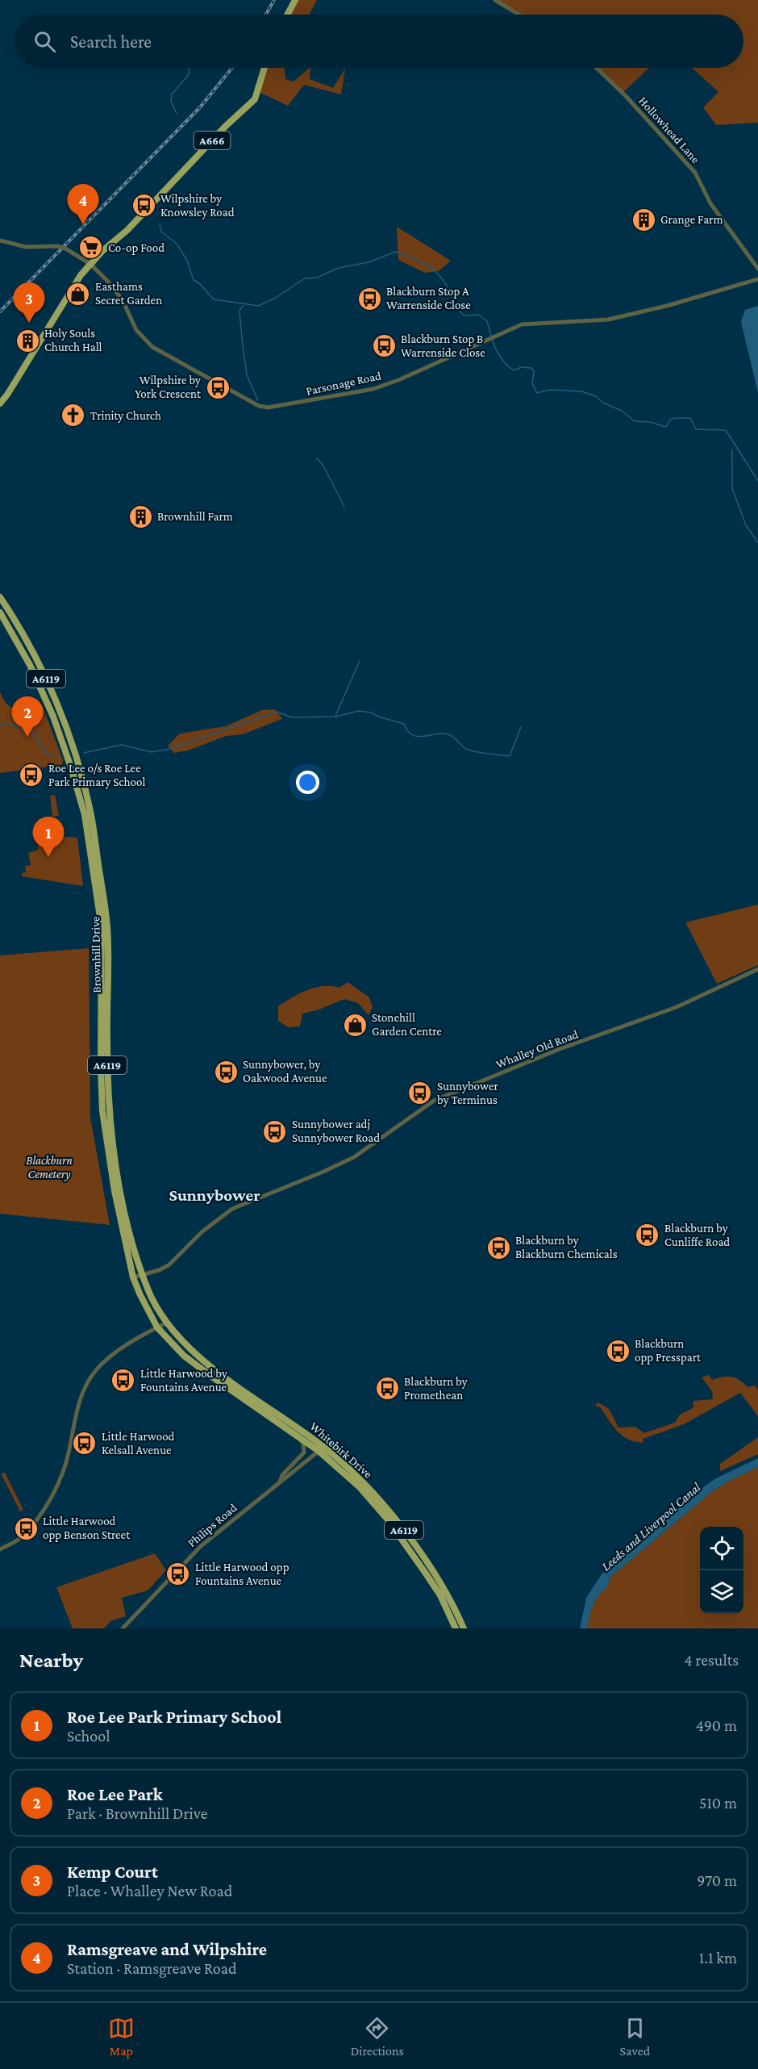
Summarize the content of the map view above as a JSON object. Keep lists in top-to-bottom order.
{
  "streets": {
    "highway": [
      "A666",
      "A6119",
      "Brownhill Drive",
      "Whitebirk Drive"
    ],
    "street": [
      "Hollowhead Lane",
      "Parsonage Road",
      "Whalley Old Road",
      "Philips Road"
    ]
  },
  "crossings": [
    ["A666", "Parsonage Road"],
    ["Brownhill Drive", "Whalley Old Road"],
    ["Brownhill Drive", "Whitebirk Drive"],
    ["Whitebirk Drive", "Philips Road"]
  ],
  "districts": ["Sunnybower"],
  "water": ["Leeds and Liverpool Canal"],
  "parks": ["Blackburn Cemetery"],
  "places": {
    "bus stop": [
      "Wilpshire by Knowsley Road",
      "Blackburn Stop A Warrenside Close",
      "Blackburn Stop B Warrenside Close",
      "Wilpshire by York Crescent",
      "Roe Lee o/s Roe Lee Park Primary School",
      "Sunnybower, by Oakwood Avenue",
      "Sunnybower by Terminus",
      "Sunnybower adj Sunnybower Road",
      "Blackburn by Cunliffe Road",
      "Blackburn by Blackburn Chemicals",
      "Blackburn opp Presspart",
      "Little Harwood by Fountains Avenue",
      "Blackburn by Promethean",
      "Little Harwood Kelsall Avenue",
      "Little Harwood opp Benson Street",
      "Little Harwood opp Fountains Avenue"
    ],
    "building": ["Grange Farm", "Holy Souls Church Hall", "Brownhill Farm"],
    "supermarket": ["Co-op Food"],
    "shop": ["Easthams Secret Garden", "Stonehill Garden Centre"],
    "church": ["Trinity Church"]
  },
  "page": {
    "search": "Search here",
    "pins": [
      "4",
      "3",
      "2",
      "1"
    ],
    "heading": ["Nearby", "4 results"],
    "list": [
      {
        "mark": "1",
        "name": "Roe Lee Park Primary School",
        "note": "School",
        "value": "490 m"
      },
      {
        "mark": "2",
        "name": "Roe Lee Park",
        "note": "Park · Brownhill Drive",
        "value": "510 m"
      },
      {
        "mark": "3",
        "name": "Kemp Court",
        "note": "Place · Whalley New Road",
        "value": "970 m"
      },
      {
        "mark": "4",
        "name": "Ramsgreave and Wilpshire",
        "note": "Station · Ramsgreave Road",
        "value": "1.1 km"
      }
    ],
    "nav": ["Map", "Directions", "Saved"]
  }
}
